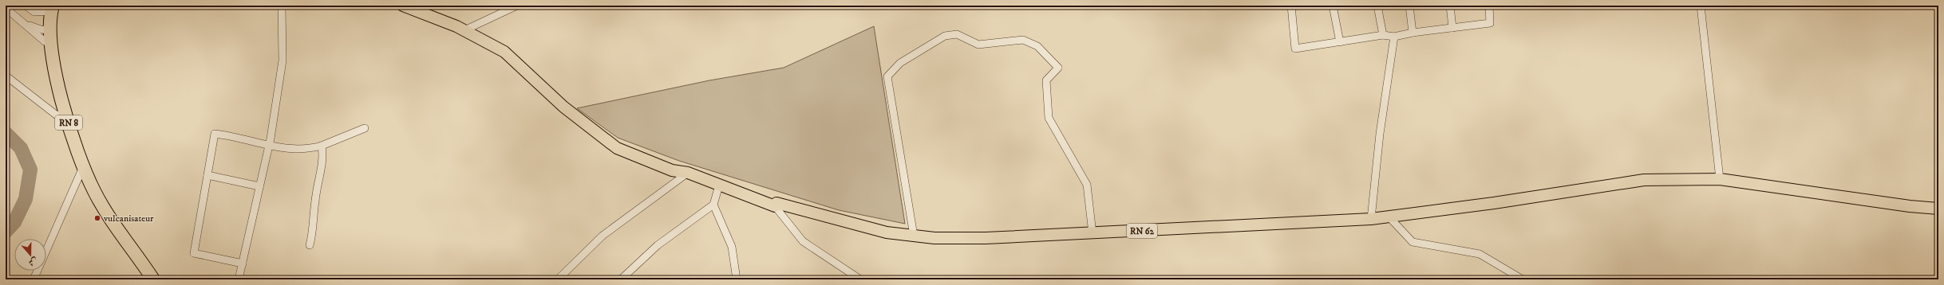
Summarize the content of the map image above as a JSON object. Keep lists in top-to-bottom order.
{
  "streets": {
    "highway": ["RN 8"],
    "main road": ["RN 62"]
  },
  "places": ["vulcanisateur"],
  "north": "bottom"
}
